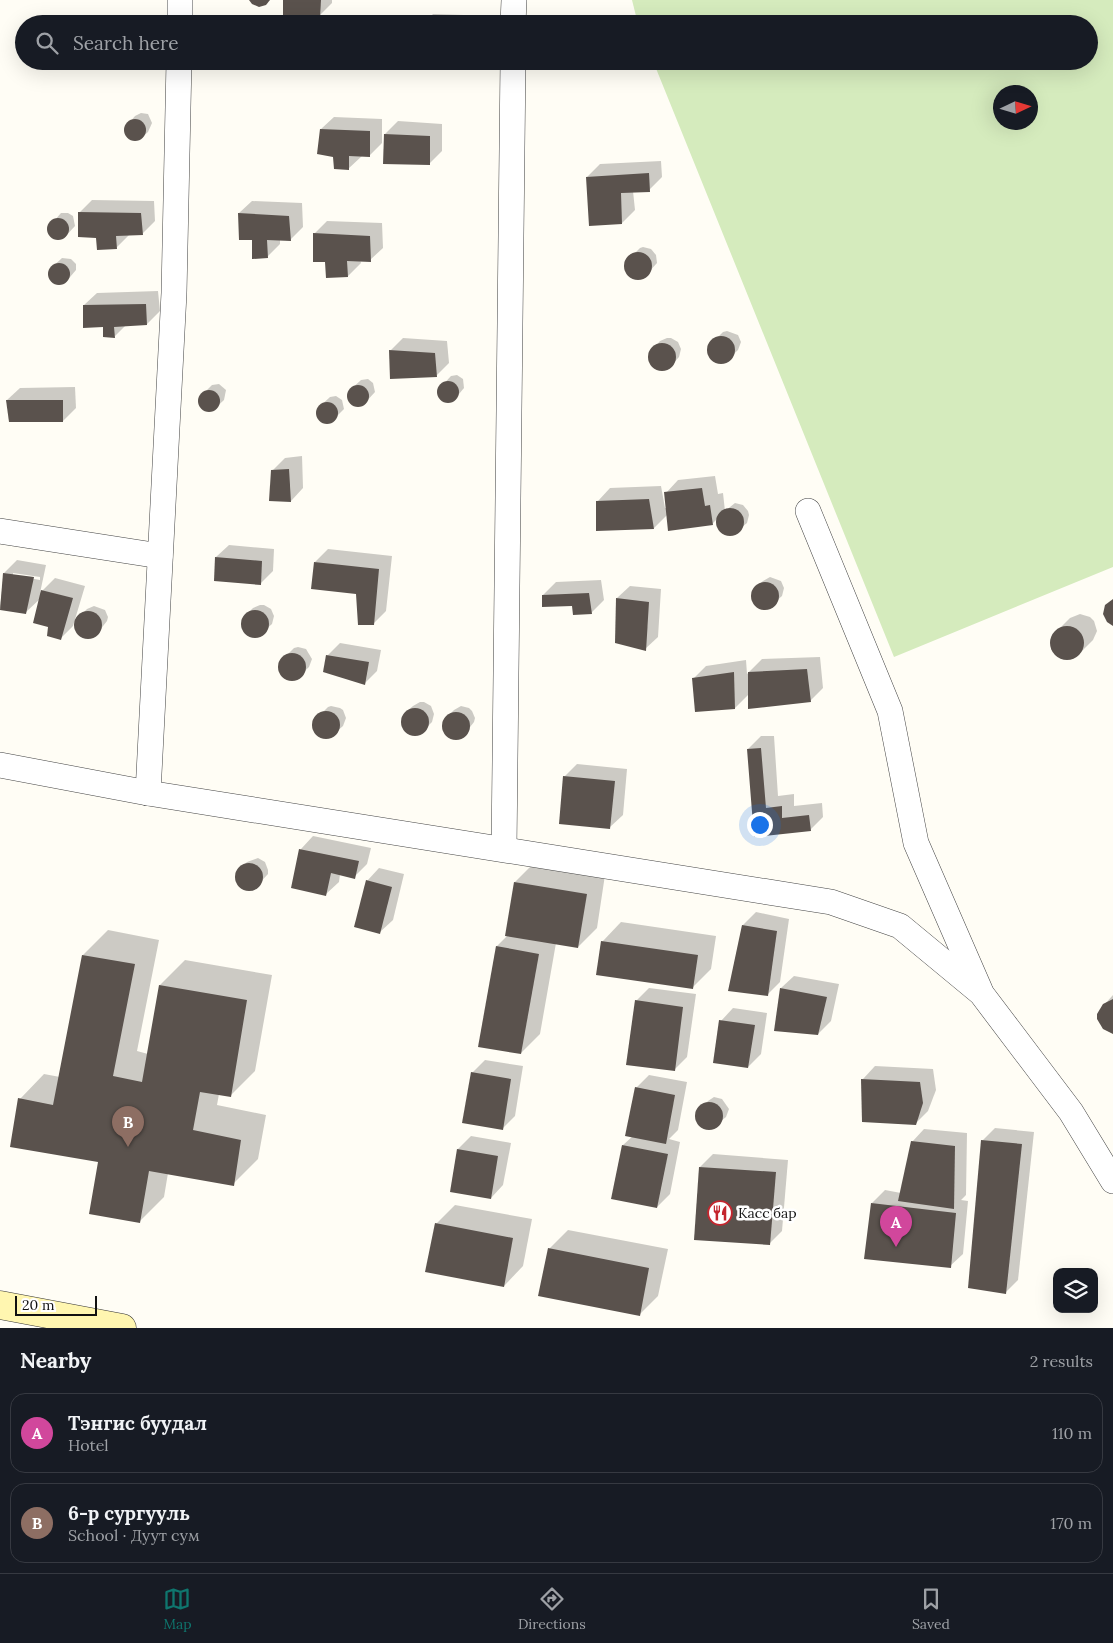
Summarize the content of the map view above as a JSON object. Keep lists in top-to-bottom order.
{
  "places": {
    "restaurant": ["Касс бар"]
  },
  "scale_bar": "20 m",
  "north": "right",
  "page": {
    "search": "Search here",
    "pins": ["B", "A"],
    "scale": "20 m",
    "heading": ["Nearby", "2 results"],
    "list": [
      {
        "mark": "A",
        "name": "Тэнгис буудал",
        "note": "Hotel",
        "value": "110 m"
      },
      {
        "mark": "B",
        "name": "6-р сургууль",
        "note": "School · Дуут сум",
        "value": "170 m"
      }
    ],
    "nav": ["Map", "Directions", "Saved"]
  }
}
